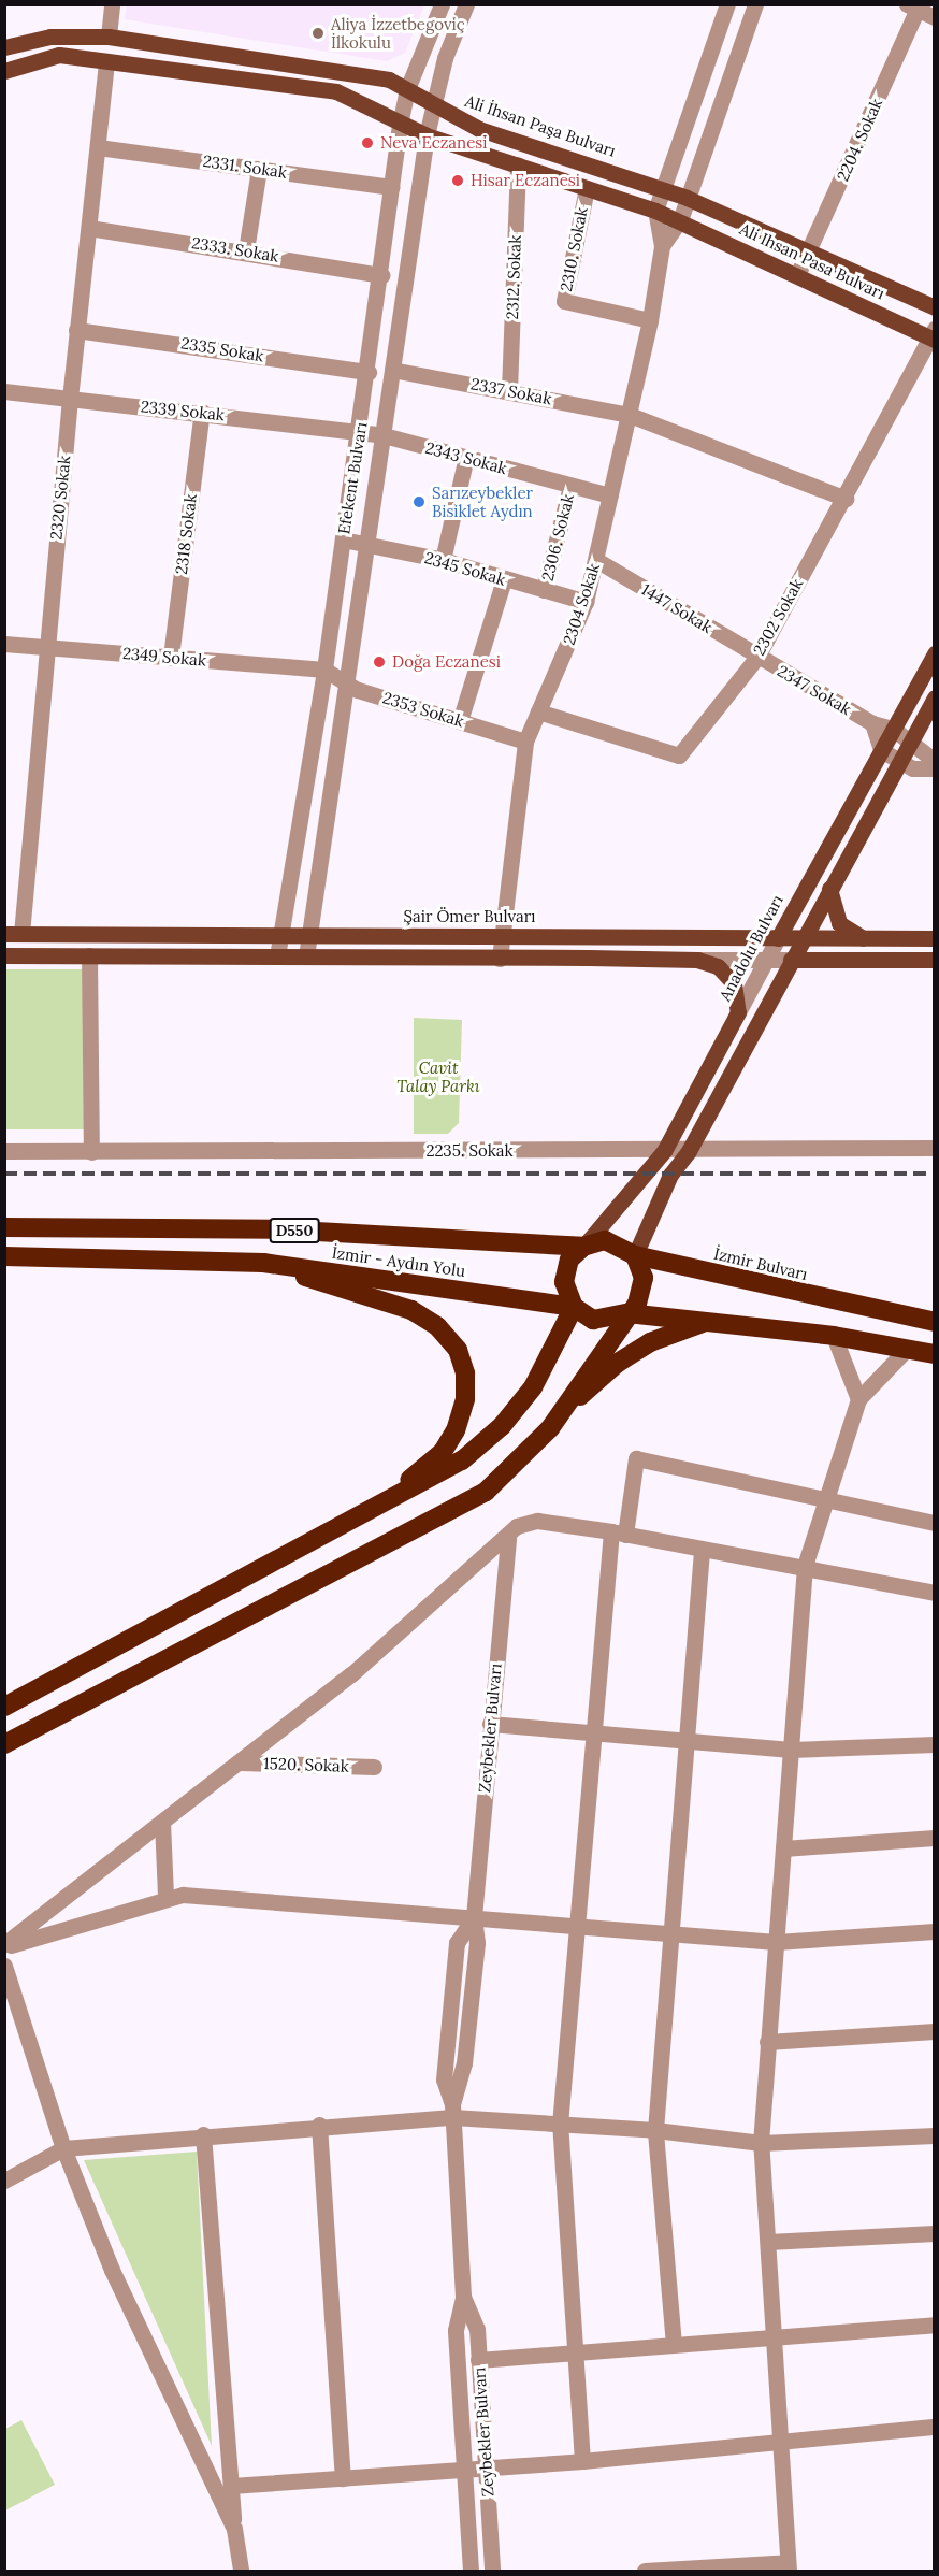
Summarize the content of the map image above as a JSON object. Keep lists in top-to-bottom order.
{
  "streets": {
    "highway": ["D550", "İzmir - Aydın Yolu", "İzmir Bulvarı"],
    "main road": [
      "Ali İhsan Paşa Bulvarı",
      "Ali Ihsan Pasa Bulvarı",
      "Şair Ömer Bulvarı",
      "Anadolu Bulvarı"
    ],
    "street": [
      "2204. Sokak",
      "2331. Sokak",
      "2333. Sokak",
      "2310. Sokak",
      "2312. Sokak",
      "2335 Sokak",
      "2337 Sokak",
      "2339 Sokak",
      "2343 Sokak",
      "Efekent Bulvarı",
      "2320 Sokak",
      "2318 Sokak",
      "2306. Sokak",
      "2345 Sokak",
      "2304 Sokak",
      "1447 Sokak",
      "2302 Sokak",
      "2349 Sokak",
      "2347 Sokak",
      "2353 Sokak",
      "2235. Sokak",
      "Zeybekler Bulvarı",
      "1520. Sokak"
    ]
  },
  "crossings": [
    ["Ali İhsan Paşa Bulvarı", "2204. Sokak"],
    ["Ali İhsan Paşa Bulvarı", "Efekent Bulvarı"],
    ["2204. Sokak", "Ali Ihsan Pasa Bulvarı"],
    ["2331. Sokak", "Efekent Bulvarı"],
    ["2331. Sokak", "2320 Sokak"],
    ["2333. Sokak", "Efekent Bulvarı"],
    ["2333. Sokak", "2320 Sokak"],
    ["2310. Sokak", "2304 Sokak"],
    ["Ali Ihsan Pasa Bulvarı", "2302 Sokak"],
    ["2312. Sokak", "2337 Sokak"],
    ["2335 Sokak", "Efekent Bulvarı"],
    ["2335 Sokak", "2320 Sokak"],
    ["2337 Sokak", "Efekent Bulvarı"],
    ["2337 Sokak", "2304 Sokak"],
    ["2337 Sokak", "2302 Sokak"],
    ["2339 Sokak", "2343 Sokak"],
    ["2339 Sokak", "Efekent Bulvarı"],
    ["2339 Sokak", "2320 Sokak"],
    ["2339 Sokak", "2318 Sokak"],
    ["2343 Sokak", "Efekent Bulvarı"],
    ["2343 Sokak", "2306. Sokak"],
    ["2343 Sokak", "2304 Sokak"],
    ["Efekent Bulvarı", "2345 Sokak"],
    ["Efekent Bulvarı", "2349 Sokak"],
    ["Efekent Bulvarı", "2353 Sokak"],
    ["Efekent Bulvarı", "Şair Ömer Bulvarı"],
    ["2320 Sokak", "2349 Sokak"],
    ["2320 Sokak", "Şair Ömer Bulvarı"],
    ["2318 Sokak", "2349 Sokak"],
    ["2306. Sokak", "2345 Sokak"],
    ["2345 Sokak", "2304 Sokak"],
    ["2304 Sokak", "1447 Sokak"],
    ["2304 Sokak", "2302 Sokak"],
    ["2304 Sokak", "2353 Sokak"],
    ["2304 Sokak", "Şair Ömer Bulvarı"],
    ["1447 Sokak", "2302 Sokak"],
    ["1447 Sokak", "2347 Sokak"],
    ["2302 Sokak", "2347 Sokak"],
    ["2349 Sokak", "2353 Sokak"],
    ["2347 Sokak", "Anadolu Bulvarı"],
    ["Şair Ömer Bulvarı", "Anadolu Bulvarı"],
    ["Anadolu Bulvarı", "2235. Sokak"],
    ["Anadolu Bulvarı", "D550"],
    ["Anadolu Bulvarı", "İzmir - Aydın Yolu"],
    ["Anadolu Bulvarı", "İzmir Bulvarı"],
    ["D550", "İzmir - Aydın Yolu"],
    ["D550", "İzmir Bulvarı"],
    ["İzmir - Aydın Yolu", "İzmir Bulvarı"]
  ],
  "parks": ["Cavit Talay Parkı"],
  "places": [
    "Aliya İzzetbegoviç İlkokulu",
    "Neva Eczanesi",
    "Hisar Eczanesi",
    "Sarızeybekler Bisiklet Aydın",
    "Doğa Eczanesi"
  ]
}
